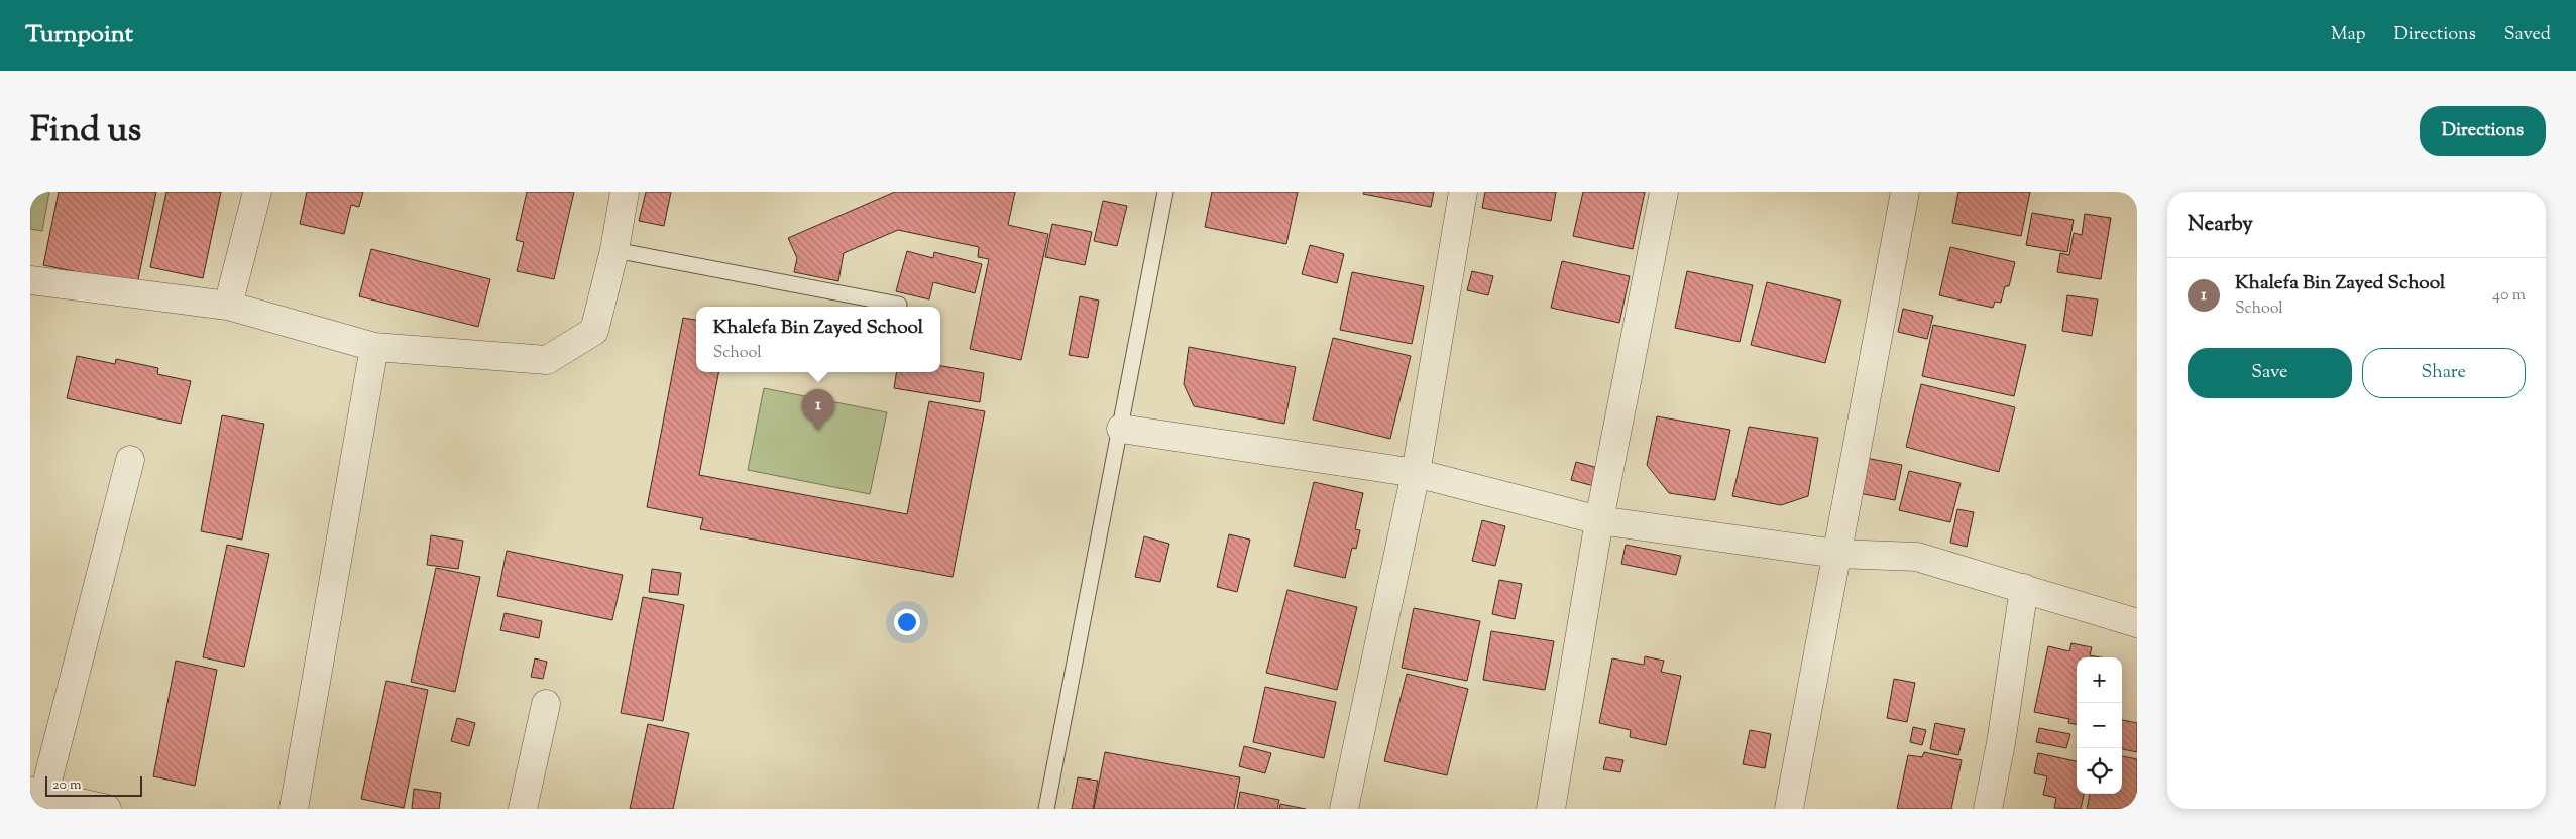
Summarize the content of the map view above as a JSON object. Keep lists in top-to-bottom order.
{
  "scale_bar": "20 m",
  "page": {
    "header": "Turnpoint",
    "nav": ["Map", "Directions", "Saved"],
    "title": "Find us",
    "buttons": [
      "Directions",
      ["Save", "Share"]
    ],
    "heading": "Nearby",
    "list": [
      {
        "mark": "1",
        "name": "Khalefa Bin Zayed School",
        "note": "School",
        "value": "40 m"
      }
    ],
    "popup": ["Khalefa Bin Zayed School", "School"],
    "pins": "1",
    "map_buttons": ["+", "−"],
    "scale": "20 m"
  }
}
